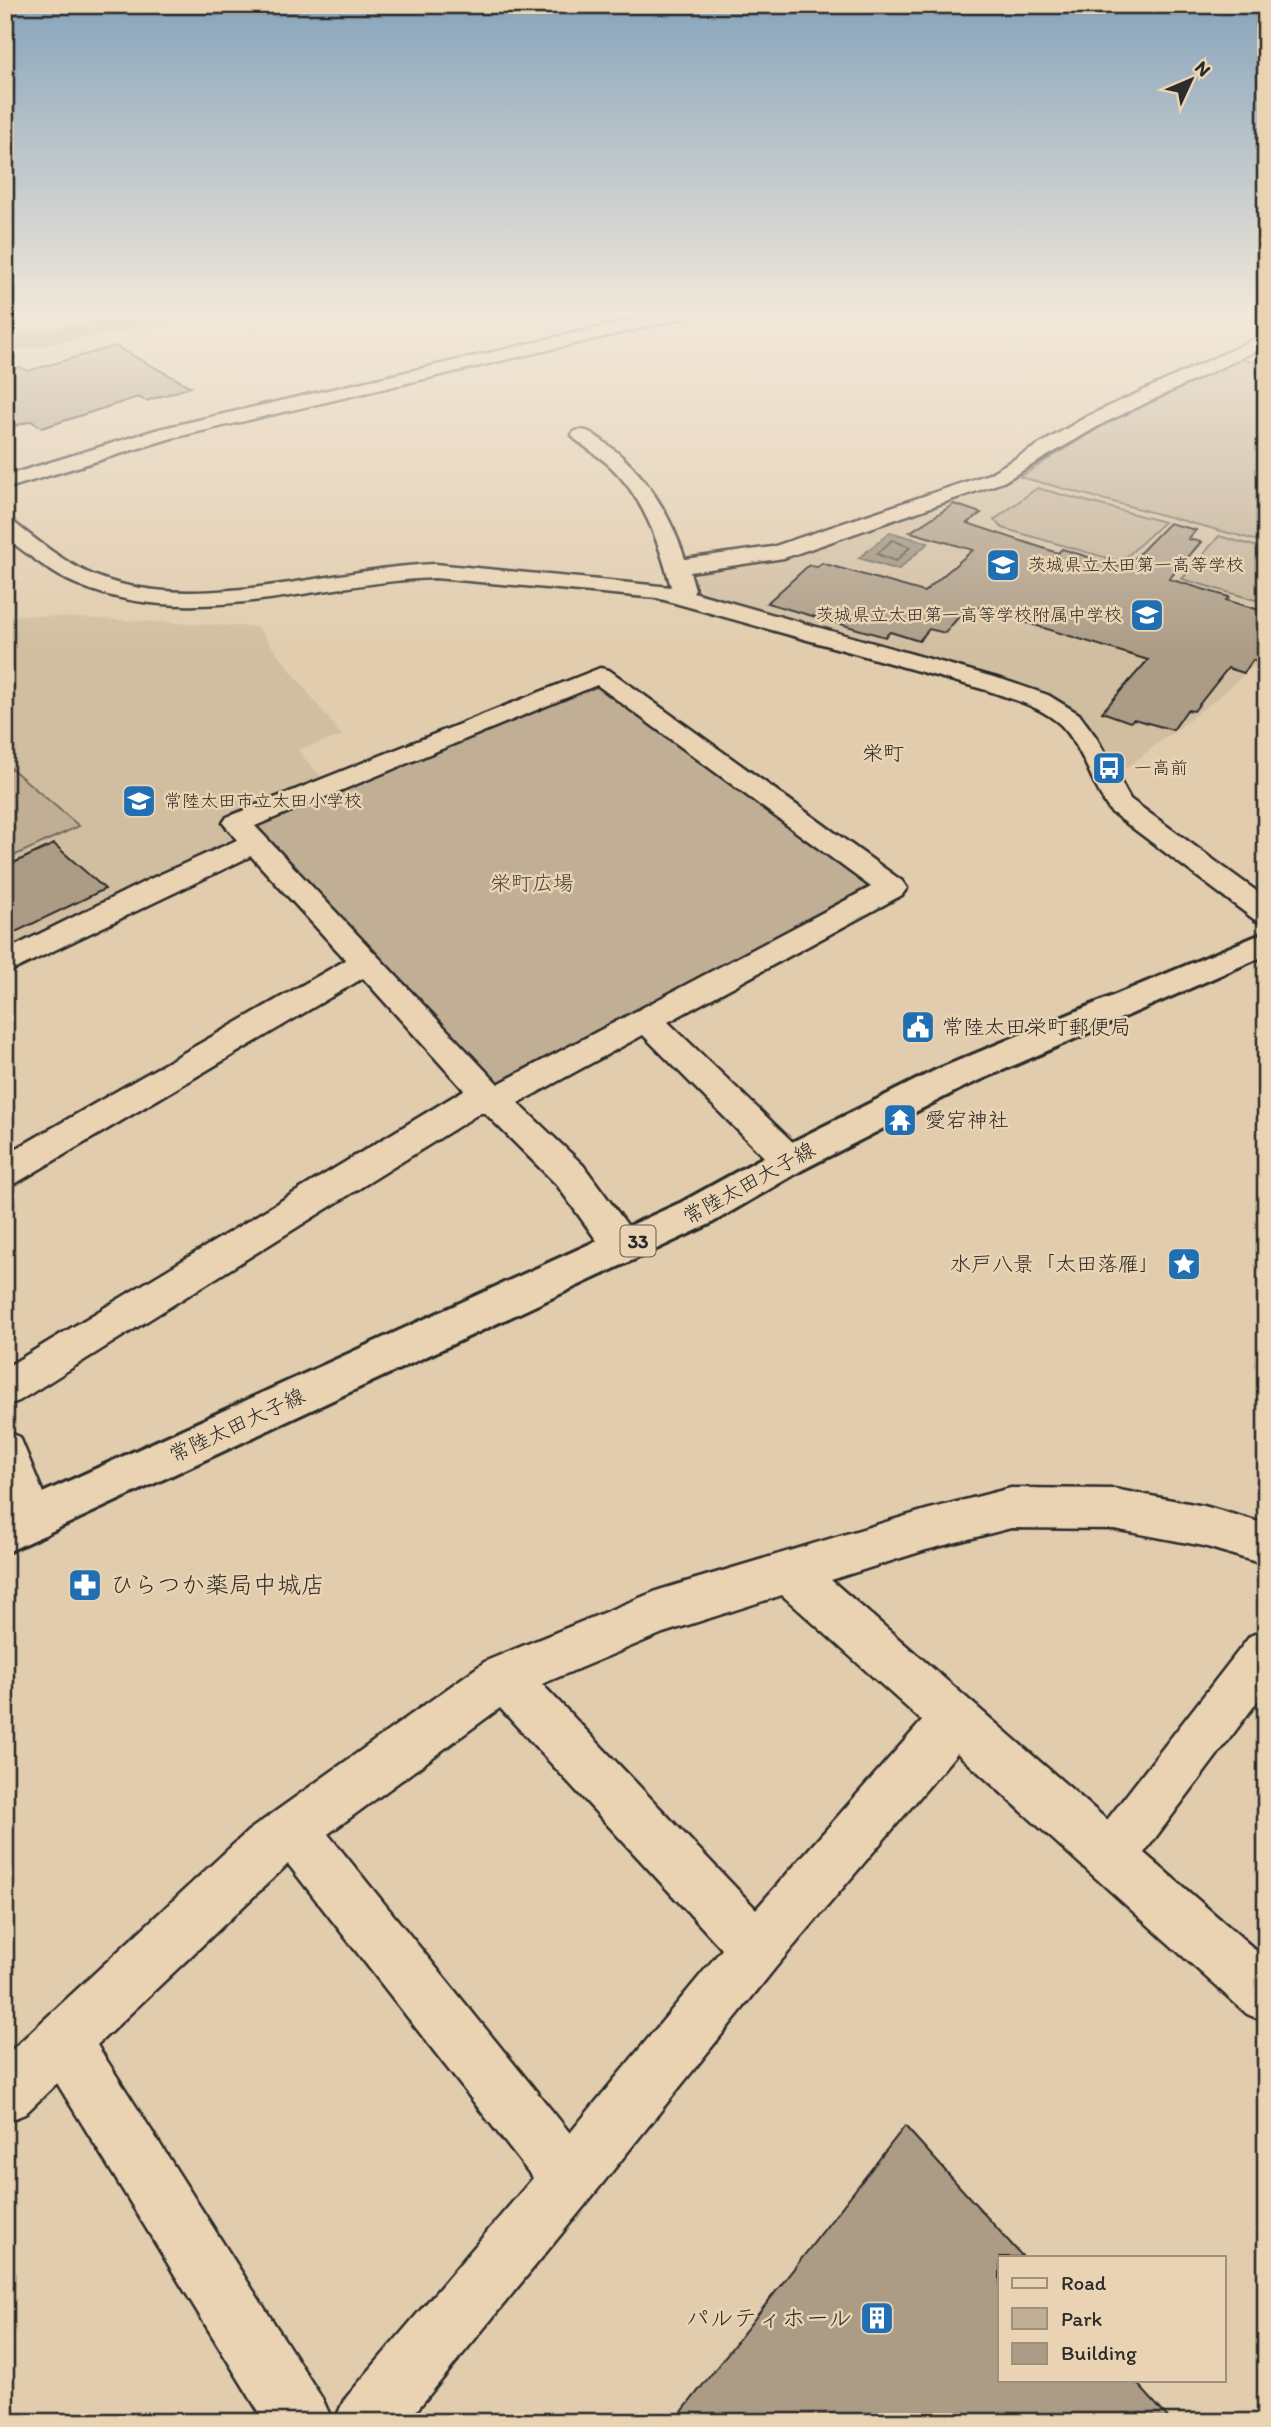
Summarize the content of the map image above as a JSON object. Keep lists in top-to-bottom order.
{
  "streets": {
    "main road": ["常陸太田大子線", "33"]
  },
  "districts": ["栄町"],
  "parks": ["栄町広場"],
  "places": {
    "school or university": ["茨城県立太田第一高等学校", "茨城県立太田第一高等学校附属中学校", "常陸太田市立太田小学校"],
    "bus stop": ["一高前"],
    "public building": ["常陸太田栄町郵便局"],
    "temple": ["愛宕神社"],
    "place": ["水戸八景「太田落雁」"],
    "pharmacy": ["ひらつか薬局中城店"],
    "building": ["パルティホール"]
  },
  "legend": ["Road", "Park", "Building"],
  "north": "top right"
}
